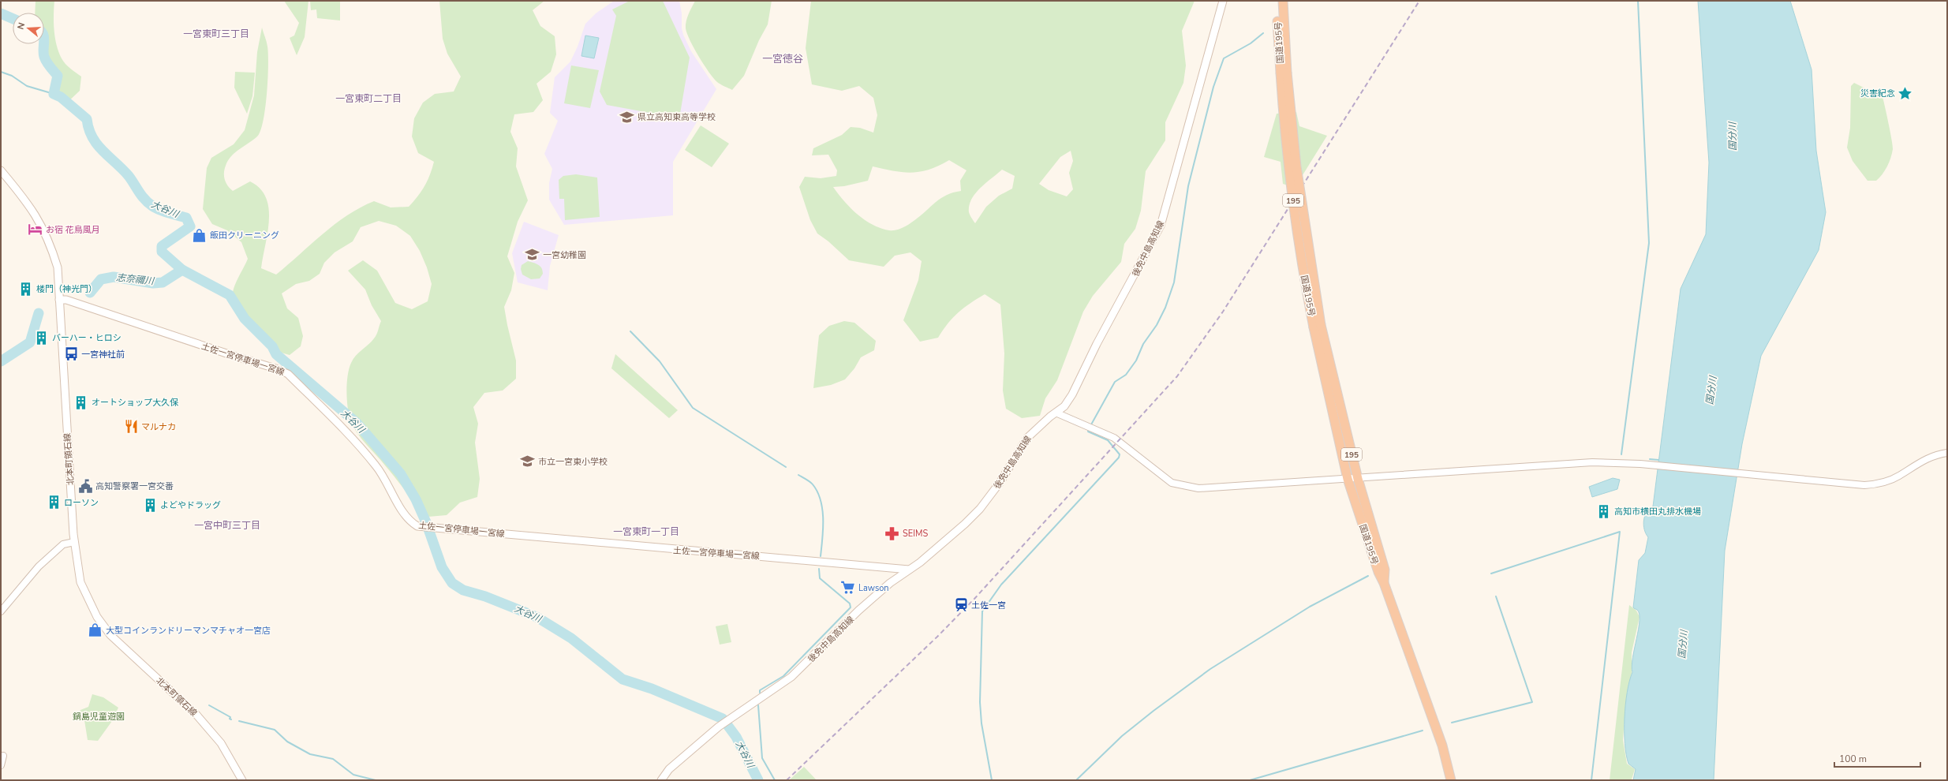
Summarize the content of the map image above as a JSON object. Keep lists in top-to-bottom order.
{
  "streets": {
    "highway": ["国道195号", "195"],
    "main road": ["後免中島高知線", "土佐一宮停車場一宮線", "北本町領石線"]
  },
  "crossings": [
    ["後免中島高知線", "土佐一宮停車場一宮線"],
    ["土佐一宮停車場一宮線", "北本町領石線"]
  ],
  "districts": [
    "一宮東町三丁目",
    "一宮徳谷",
    "一宮東町二丁目",
    "一宮中町三丁目",
    "一宮東町一丁目"
  ],
  "water": ["国分川", "大谷川", "志奈禰川"],
  "parks": ["鍋島児童遊園"],
  "places": {
    "place": ["災害紀念"],
    "school or university": ["県立高知東高等学校", "一宮幼稚園", "市立一宮東小学校"],
    "hotel": ["お宿 花鳥風月"],
    "shop": ["飯田クリーニング", "大型コインランドリーマンマチャオ一宮店"],
    "building": [
      "楼門（神光門）",
      "バーハー・ヒロシ",
      "オートショップ大久保",
      "ローソン",
      "よどやドラッグ",
      "高知市横田丸排水機場"
    ],
    "bus stop": ["一宮神社前"],
    "restaurant": ["マルナカ"],
    "public building": ["高知警察署一宮交番"],
    "pharmacy": ["SEIMS"],
    "supermarket": ["Lawson"],
    "station": ["土佐一宮"]
  },
  "scale_bar": "100 m",
  "north": "left"
}
